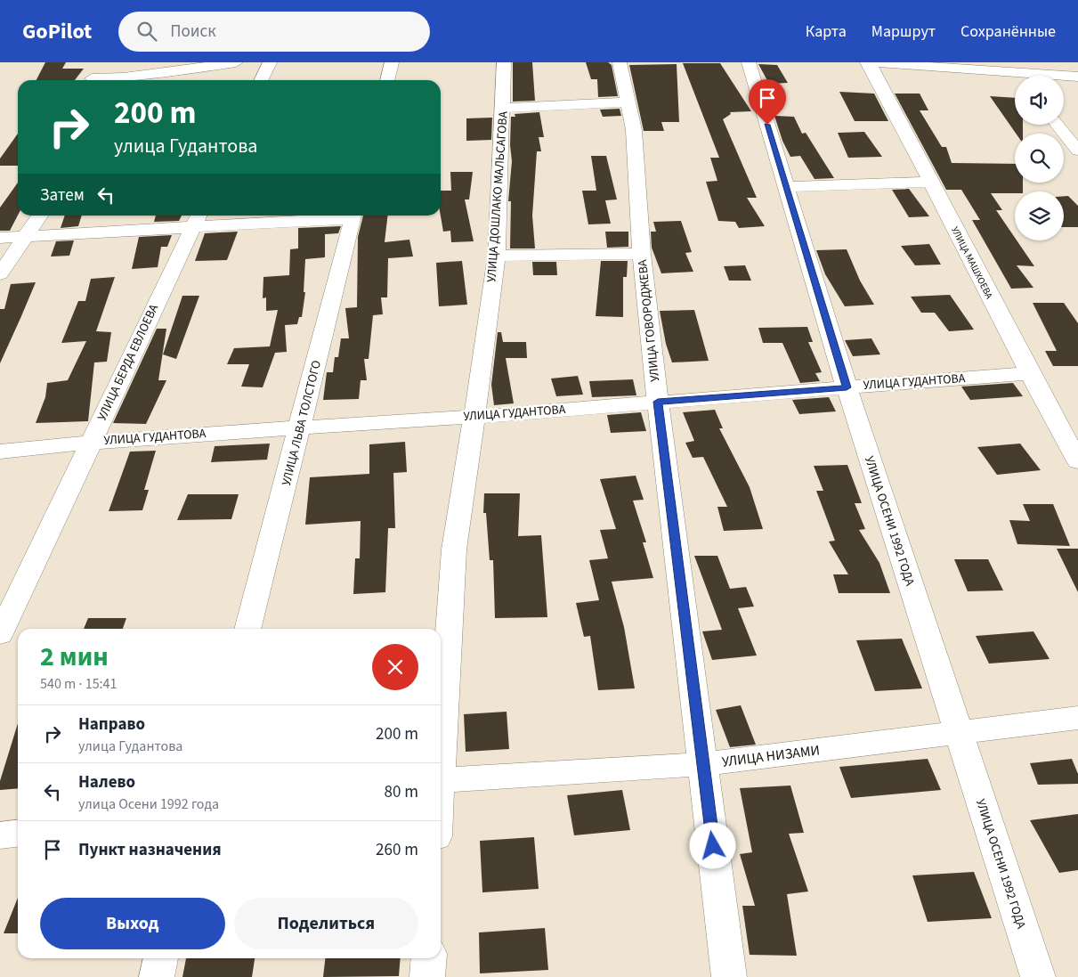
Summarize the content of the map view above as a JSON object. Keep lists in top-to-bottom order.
{
  "streets": {
    "street": [
      "УЛИЦА ДОШЛАКО МАЛЬСАГОВА",
      "УЛИЦА МАШХОЕВА",
      "УЛИЦА ГОВОРОДЖЕВА",
      "УЛИЦА БЕРДА ЕВЛОЕВА",
      "УЛИЦА ГУДАНТОВА",
      "УЛИЦА ЛЬВА ТОЛСТОГО",
      "УЛИЦА ОСЕНИ 1992 ГОДА",
      "УЛИЦА НИЗАМИ"
    ]
  },
  "crossings": [
    ["УЛИЦА ДОШЛАКО МАЛЬСАГОВА", "УЛИЦА ГУДАНТОВА"],
    ["УЛИЦА МАШХОЕВА", "УЛИЦА ГУДАНТОВА"],
    ["УЛИЦА ГОВОРОДЖЕВА", "УЛИЦА ГУДАНТОВА"],
    ["УЛИЦА ГОВОРОДЖЕВА", "УЛИЦА НИЗАМИ"],
    ["УЛИЦА БЕРДА ЕВЛОЕВА", "УЛИЦА ГУДАНТОВА"],
    ["УЛИЦА ГУДАНТОВА", "УЛИЦА ЛЬВА ТОЛСТОГО"],
    ["УЛИЦА ГУДАНТОВА", "УЛИЦА ОСЕНИ 1992 ГОДА"],
    ["УЛИЦА ОСЕНИ 1992 ГОДА", "УЛИЦА НИЗАМИ"]
  ],
  "page": {
    "header": "GoPilot",
    "search": "Поиск",
    "nav": ["Карта", "Маршрут", "Сохранённые"],
    "turn": ["200 m", "улица Гудантова"],
    "then": "Затем",
    "heading": ["2 мин", "540 m · 15:41"],
    "list": [
      {
        "name": "Направо",
        "note": "улица Гудантова",
        "value": "200 m"
      },
      {
        "name": "Налево",
        "note": "улица Осени 1992 года",
        "value": "80 m"
      },
      {
        "name": "Пункт назначения",
        "value": "260 m"
      }
    ],
    "buttons": ["Выход", "Поделиться"]
  }
}
